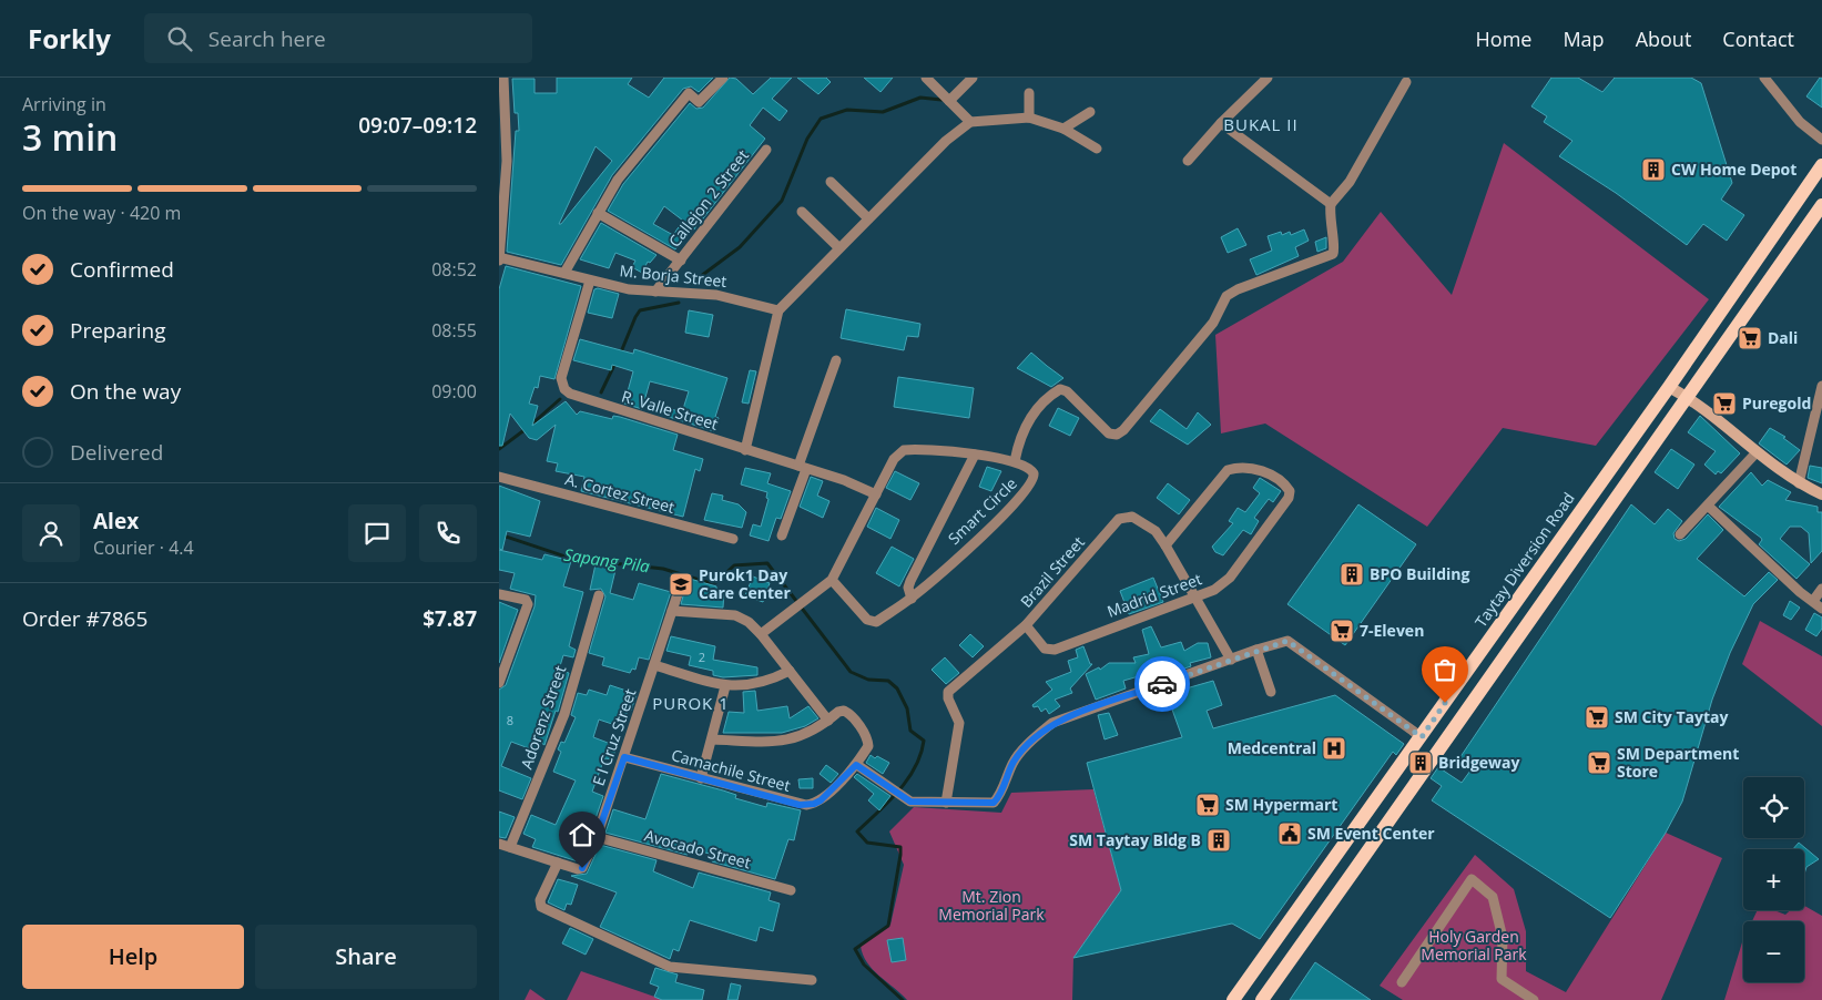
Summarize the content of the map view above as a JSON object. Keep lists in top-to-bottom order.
{
  "streets": {
    "main road": ["Taytay Diversion Road"],
    "street": [
      "Callejon 2 Street",
      "M. Borja Street",
      "R. Valle Street",
      "A. Cortez Street",
      "Smart Circle",
      "Brazil Street",
      "Madrid Street",
      "Adorenz Street",
      "E I Cruz Street",
      "Camachile Street",
      "Avocado Street"
    ]
  },
  "crossings": [
    ["Callejon 2 Street", "M. Borja Street"],
    ["M. Borja Street", "R. Valle Street"],
    ["R. Valle Street", "Smart Circle"],
    ["Brazil Street", "Madrid Street"],
    ["Adorenz Street", "E I Cruz Street"],
    ["E I Cruz Street", "Camachile Street"],
    ["E I Cruz Street", "Avocado Street"]
  ],
  "districts": ["BUKAL II", "PUROK 1"],
  "water": ["Sapang Pila"],
  "parks": ["Mt. Zion Memorial Park", "Holy Garden Memorial Park"],
  "places": {
    "building": [
      "CW Home Depot",
      "BPO Building",
      "Bridgeway",
      "SM Taytay Bldg B"
    ],
    "supermarket": [
      "Dali",
      "Puregold",
      "7-Eleven",
      "SM City Taytay",
      "SM Department Store",
      "SM Hypermart"
    ],
    "school or university": ["Purok1 Day Care Center"],
    "hospital": ["Medcentral"],
    "public building": ["SM Event Center"]
  },
  "house_numbers": ["2", "8"],
  "page": {
    "header": "Forkly",
    "search": "Search here",
    "nav": [
      "Home",
      "Map",
      "About",
      "Contact"
    ],
    "heading": ["3 min", "Arriving in", "09:07–09:12"],
    "panel": [
      "Alex",
      "Courier · 4.4",
      "Order #7865",
      "$7.87"
    ],
    "bar": "On the way · 420 m",
    "list": [
      ["Confirmed", "08:52"],
      ["Preparing", "08:55"],
      ["On the way", "09:00"],
      "Delivered"
    ],
    "map_buttons": ["+", "−"],
    "buttons": ["Help", "Share"]
  }
}
